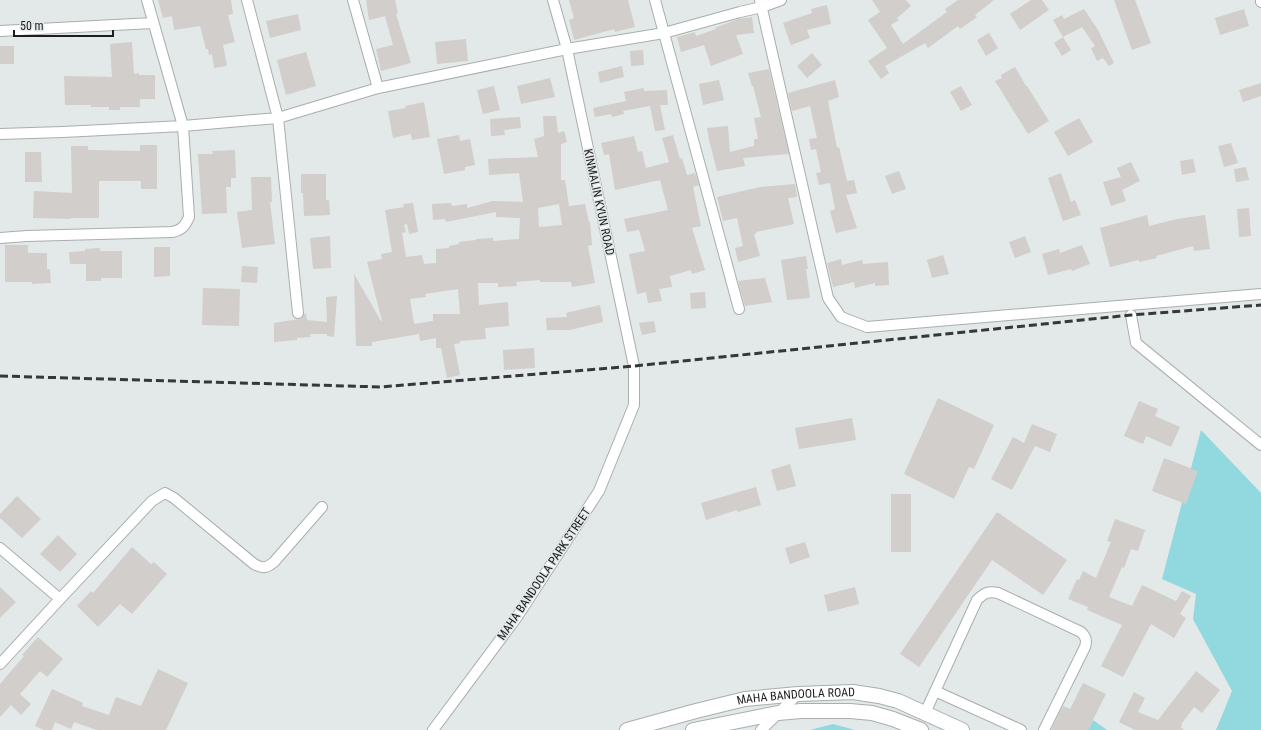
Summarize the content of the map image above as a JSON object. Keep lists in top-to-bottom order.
{
  "streets": {
    "main road": ["MAHA BANDOOLA ROAD"],
    "street": ["KINMALIN KYUN ROAD", "MAHA BANDOOLA PARK STREET"]
  },
  "crossings": [
    ["KINMALIN KYUN ROAD", "MAHA BANDOOLA PARK STREET"]
  ],
  "scale_bar": "50 m"
}
